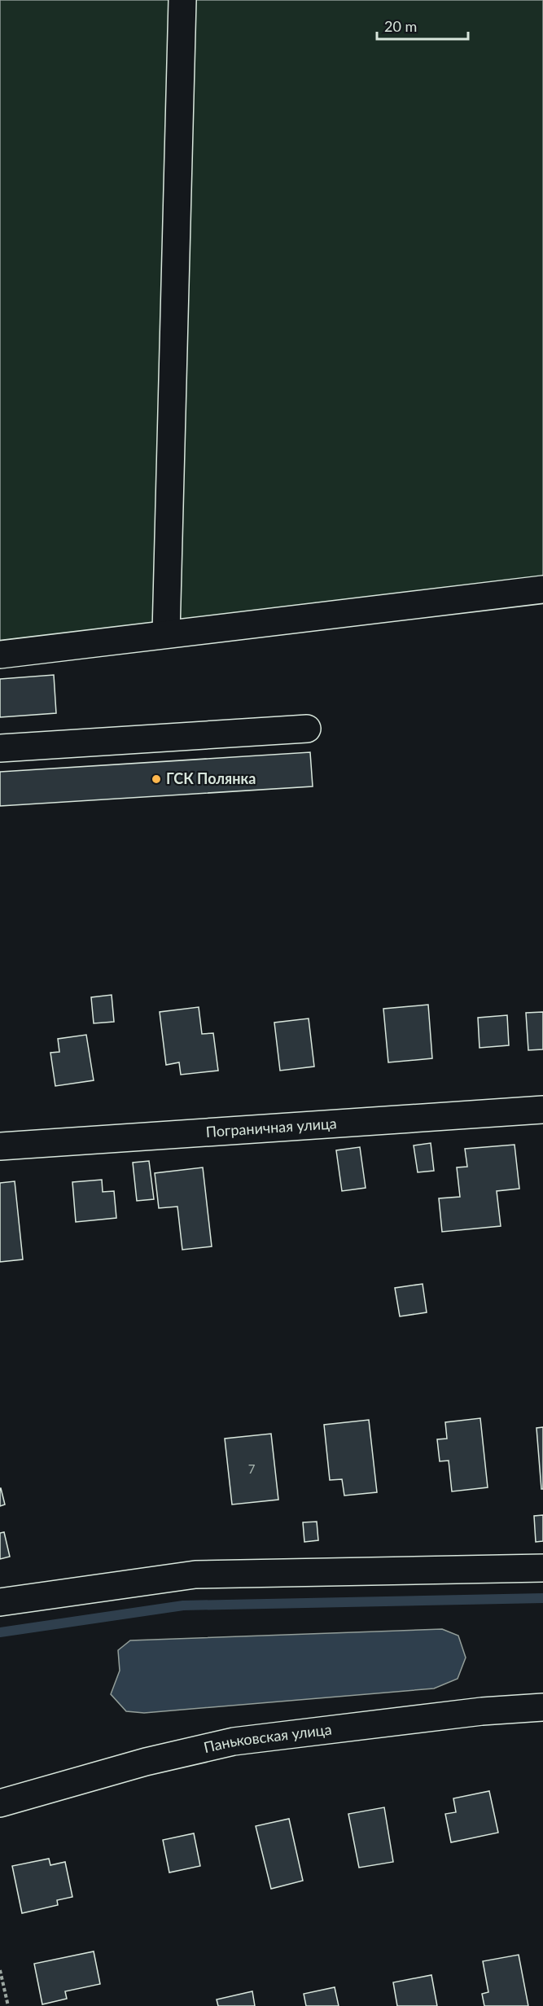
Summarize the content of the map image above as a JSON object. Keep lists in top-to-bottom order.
{
  "streets": {
    "street": ["Пограничная улица", "Паньковская улица"]
  },
  "places": ["ГСК Полянка"],
  "house_numbers": ["7"],
  "scale_bar": "20 m"
}
